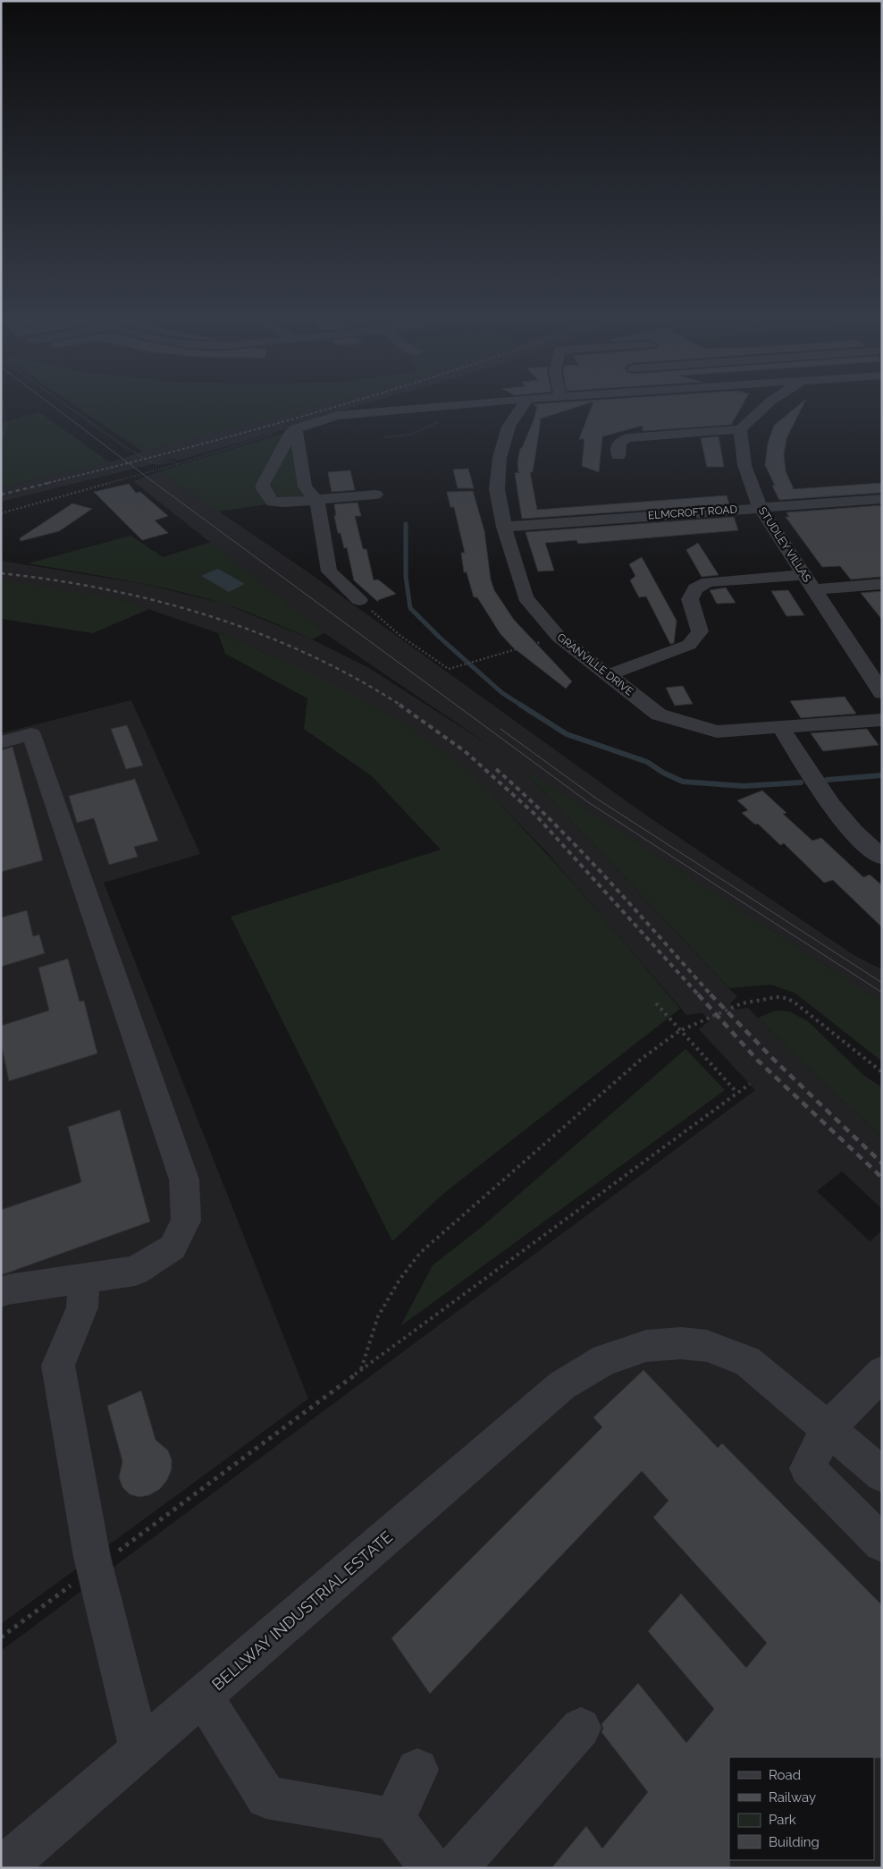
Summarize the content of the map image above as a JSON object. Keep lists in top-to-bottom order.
{
  "streets": {
    "street": [
      "ELMCROFT ROAD",
      "STUDLEY VILLAS",
      "GRANVILLE DRIVE",
      "BELLWAY INDUSTRIAL ESTATE"
    ]
  },
  "crossings": [
    ["ELMCROFT ROAD", "STUDLEY VILLAS"],
    ["ELMCROFT ROAD", "GRANVILLE DRIVE"],
    ["STUDLEY VILLAS", "GRANVILLE DRIVE"]
  ],
  "legend": [
    "Road",
    "Railway",
    "Park",
    "Building"
  ]
}
